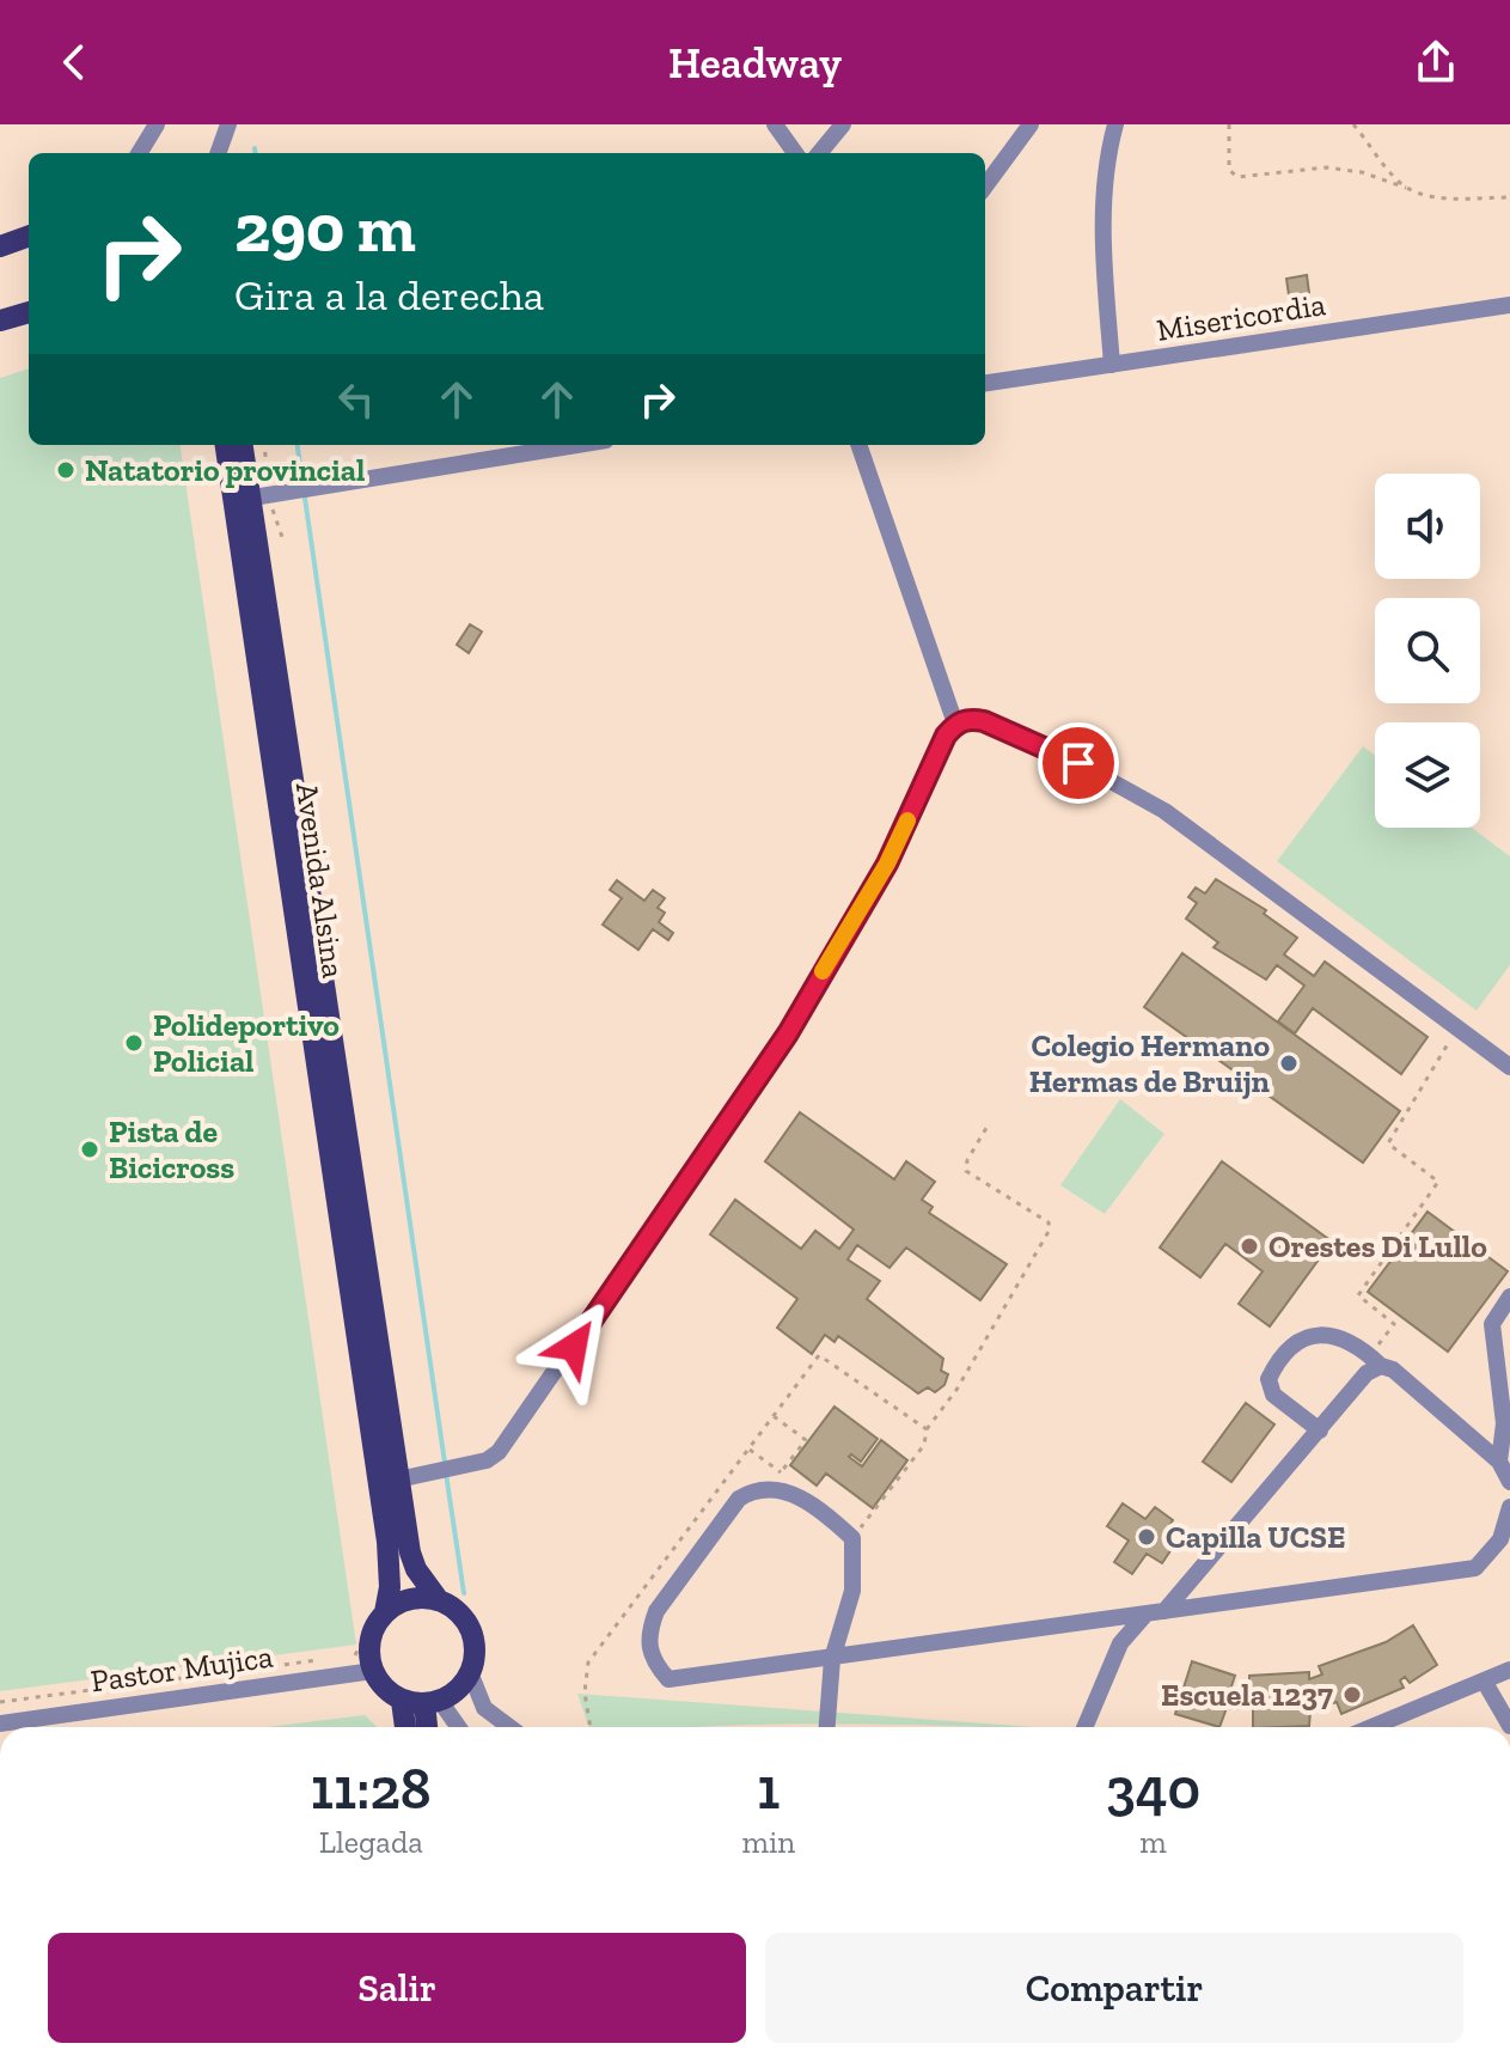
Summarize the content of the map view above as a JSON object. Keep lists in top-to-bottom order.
{
  "streets": {
    "main road": ["Avenida Alsina"],
    "street": ["Misericordia", "Pastor Mujica"]
  },
  "crossings": [
    ["Avenida Alsina", "Pastor Mujica"]
  ],
  "places": [
    "Natatorio provincial",
    "Polideportivo Policial",
    "Colegio Hermano Hermas de Bruijn",
    "Pista de Bicicross",
    "Orestes Di Lullo",
    "Capilla UCSE",
    "Escuela 1237"
  ],
  "page": {
    "header": "Headway",
    "turn": ["290 m", "Gira a la derecha"],
    "eta": [
      "11:28",
      "Llegada",
      "1",
      "min",
      "340",
      "m"
    ],
    "buttons": ["Salir", "Compartir"]
  }
}
